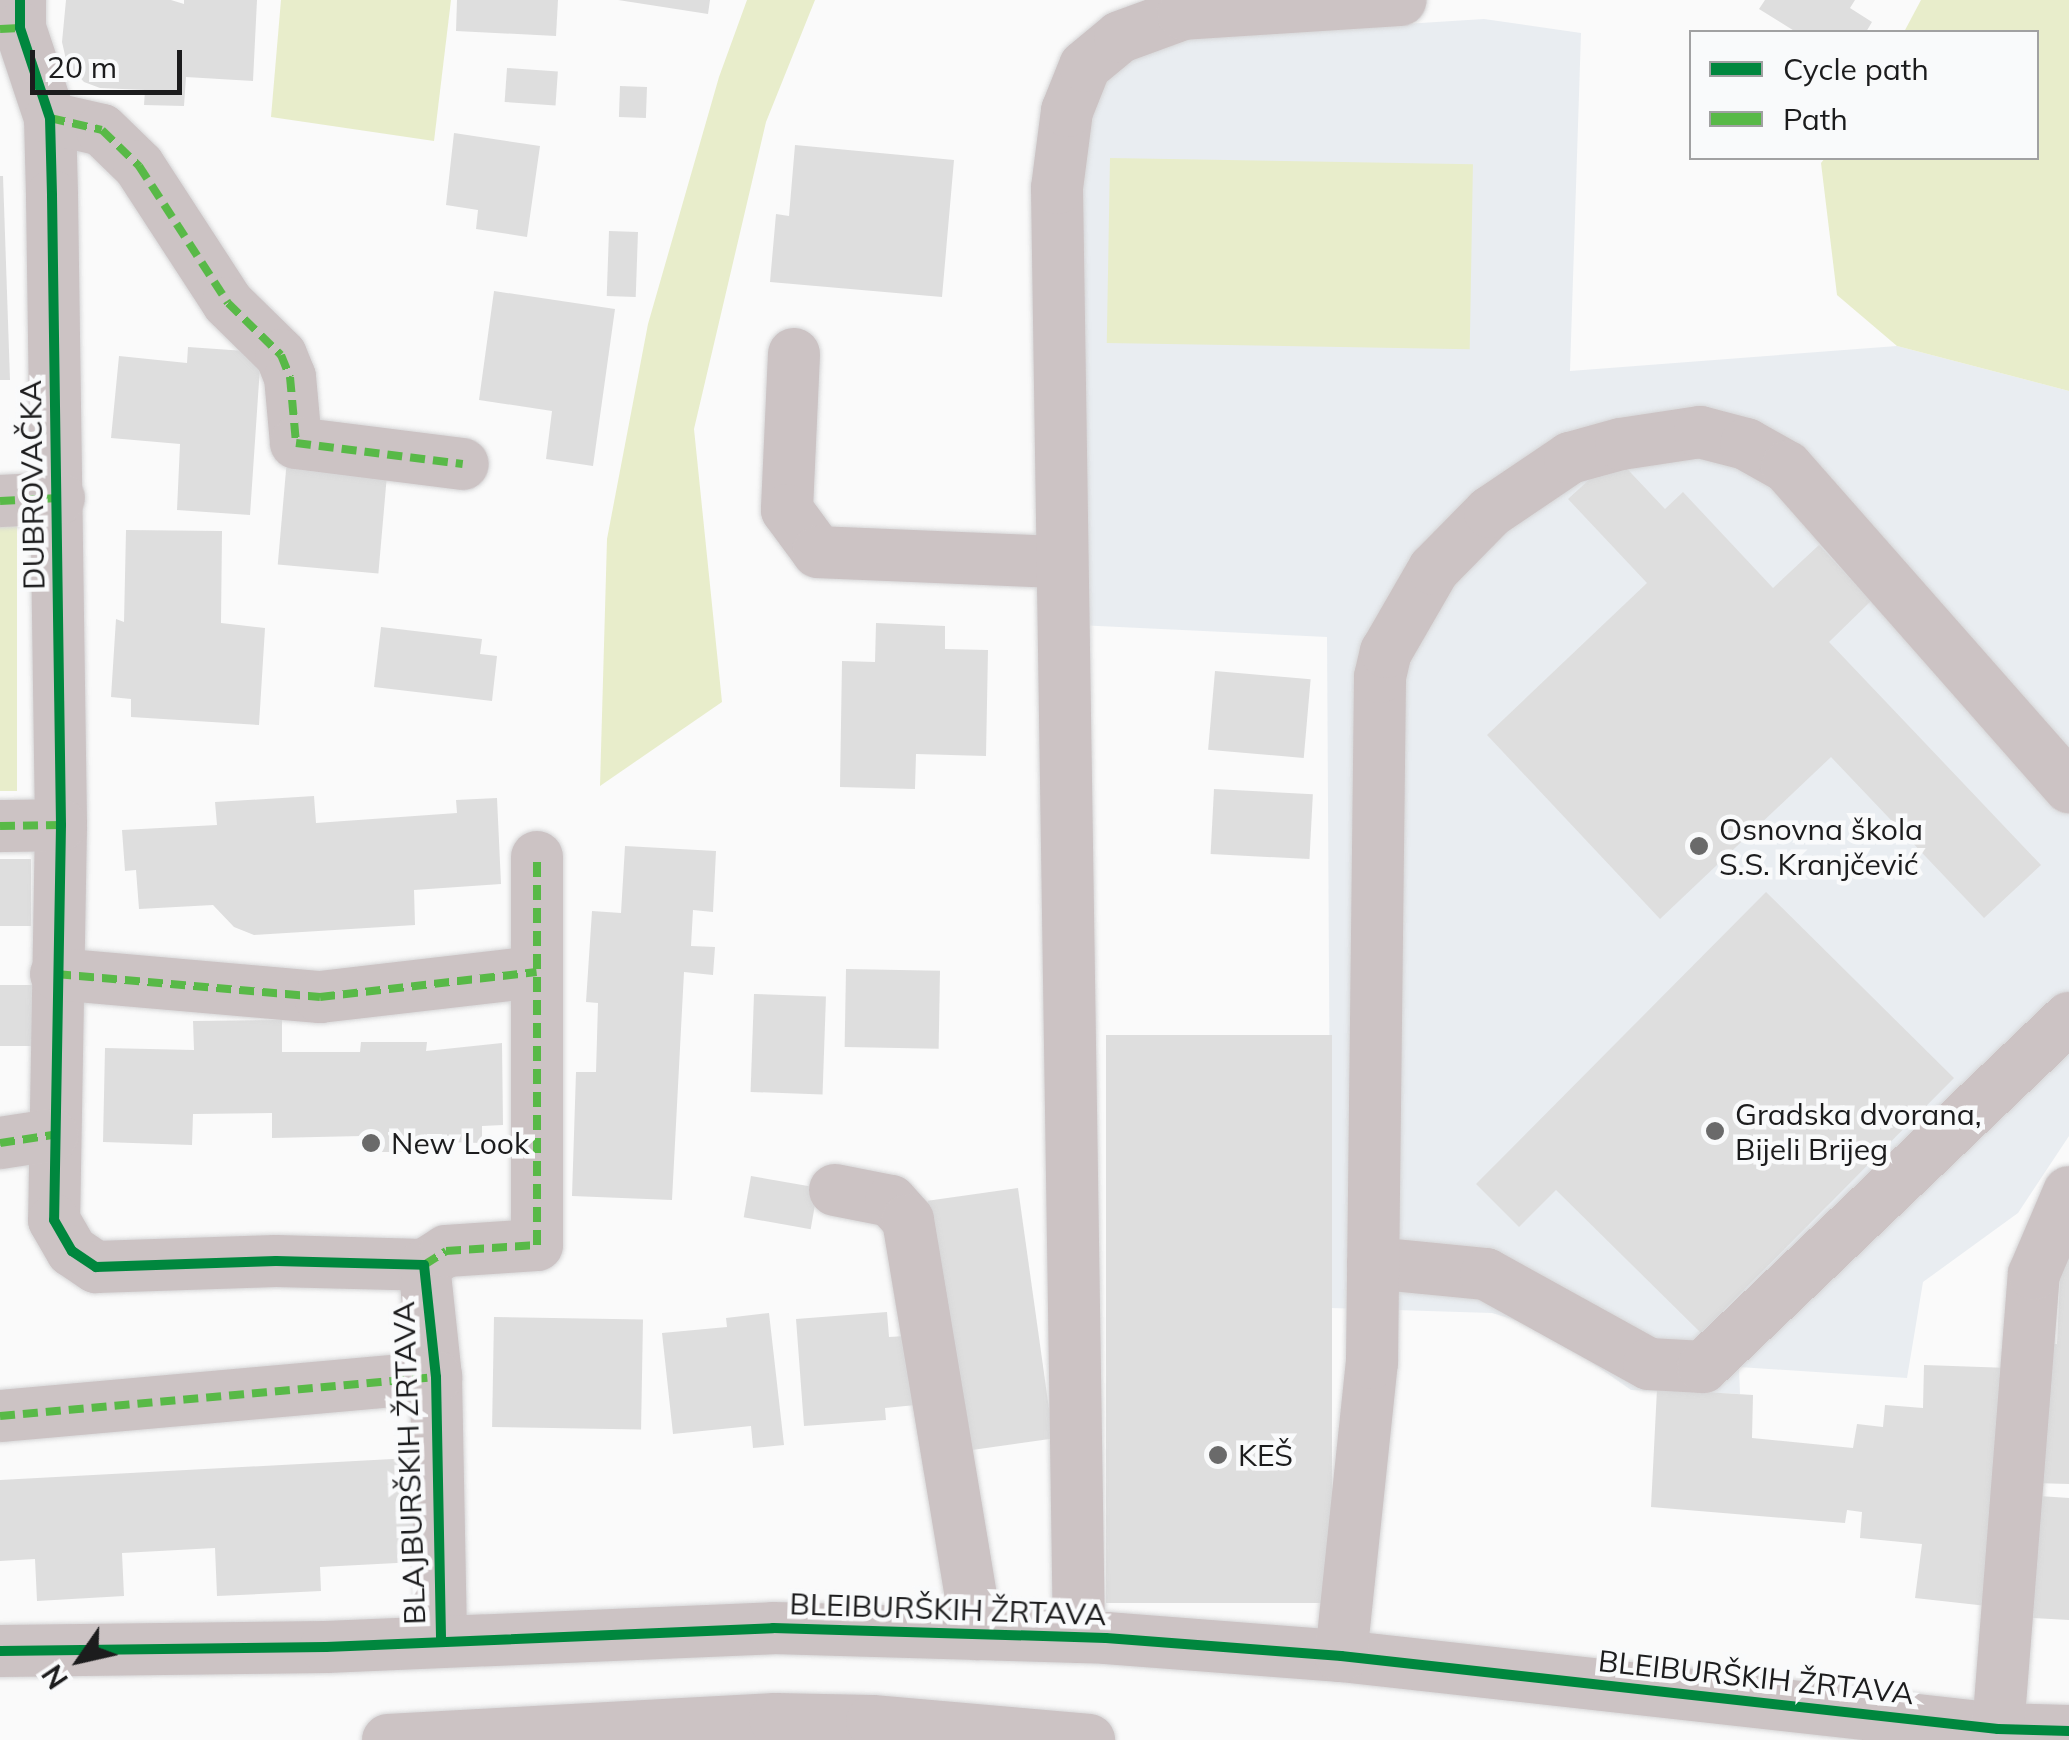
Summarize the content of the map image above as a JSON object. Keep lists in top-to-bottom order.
{
  "streets": {
    "street": ["DUBROVAČKA", "BLAJBURŠKIH ŽRTAVA", "BLEIBURŠKIH ŽRTAVA"]
  },
  "crossings": [
    ["DUBROVAČKA", "BLAJBURŠKIH ŽRTAVA"],
    ["BLAJBURŠKIH ŽRTAVA", "BLEIBURŠKIH ŽRTAVA"]
  ],
  "places": [
    "Osnovna škola S.S. Kranjčević",
    "Gradska dvorana, Bijeli Brijeg",
    "New Look",
    "KEŠ"
  ],
  "legend": ["Cycle path", "Path"],
  "scale_bar": "20 m",
  "north": "bottom left"
}
